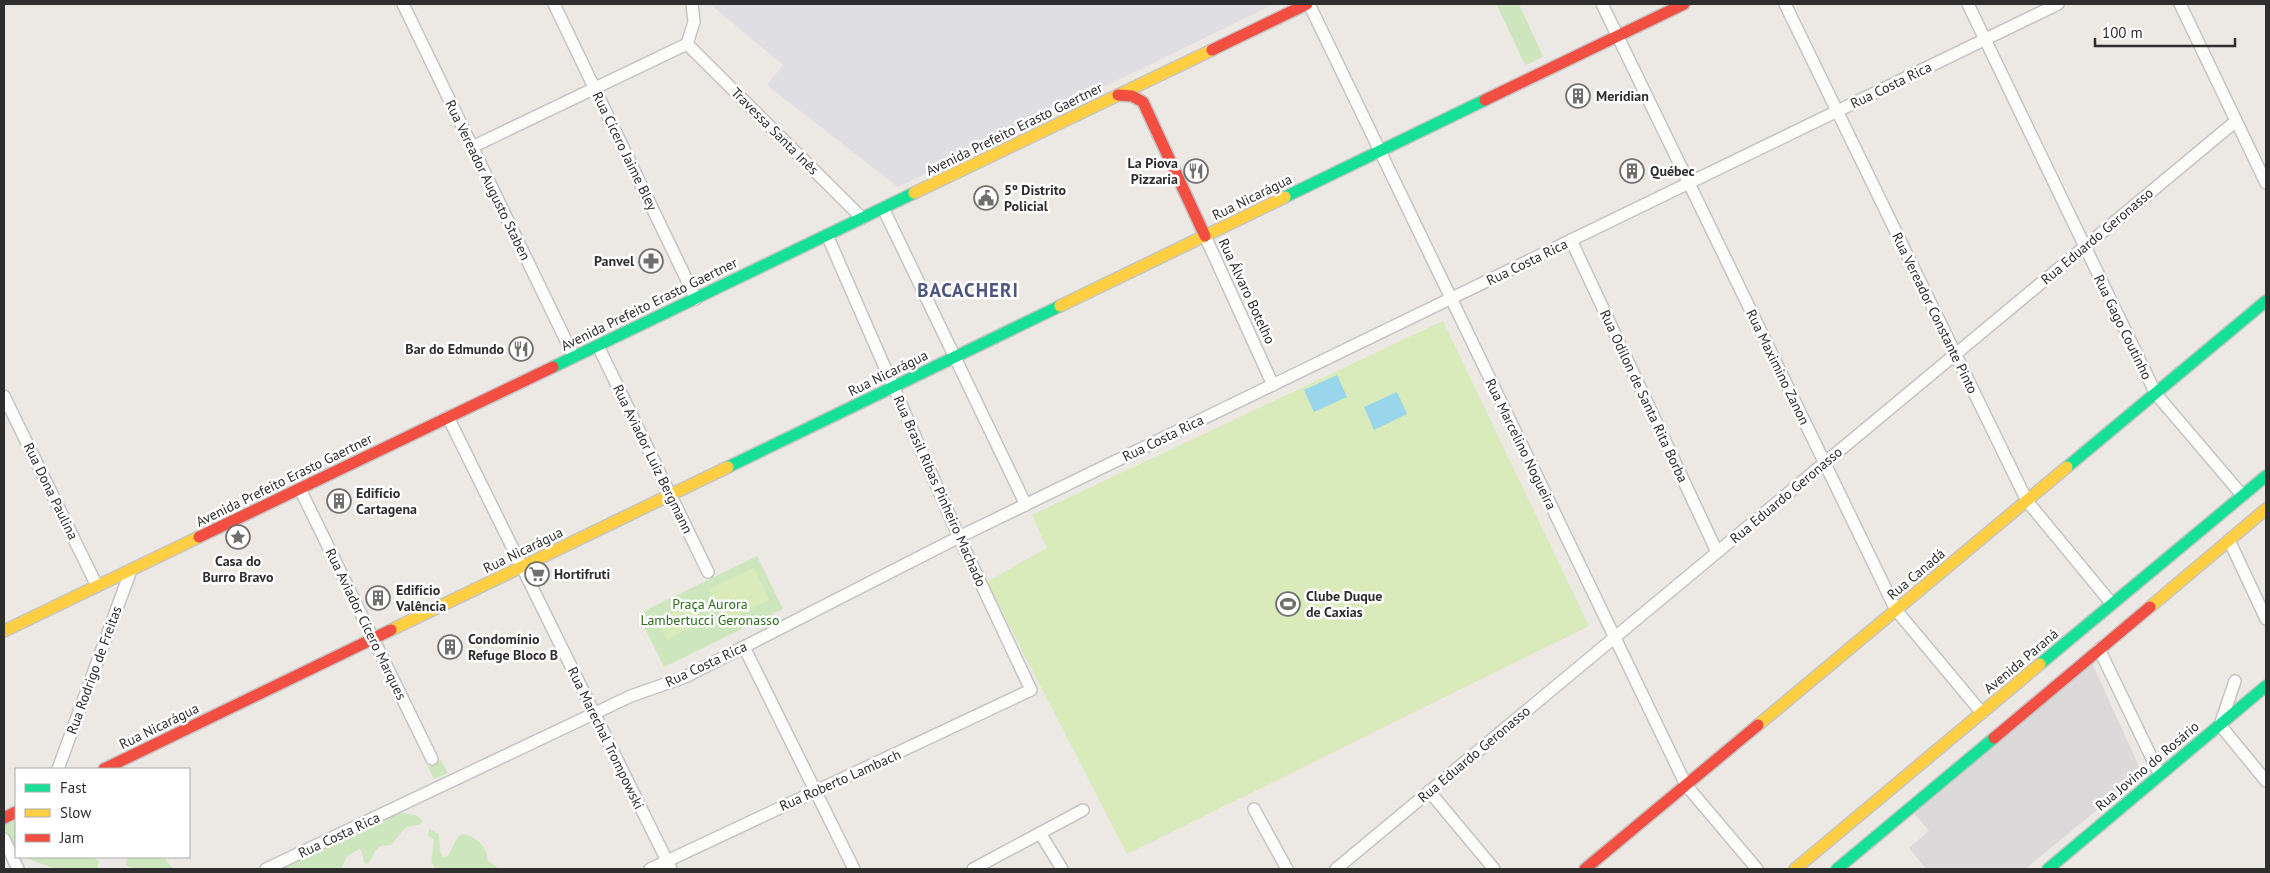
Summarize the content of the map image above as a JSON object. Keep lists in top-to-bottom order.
{
  "streets": {
    "main road": [
      "Avenida Prefeito Erasto Gaertner",
      "Rua Nicarágua",
      "Rua Álvaro Botelho",
      "Rua Canadá",
      "Avenida Paraná",
      "Rua Jovino do Rosário"
    ],
    "street": [
      "Rua Costa Rica",
      "Travessa Santa Inês",
      "Rua Cícero Jaime Bley",
      "Rua Vereador Augusto Staben",
      "Rua Eduardo Geronasso",
      "Rua Vereador Constante Pinto",
      "Rua Gago Coutinho",
      "Rua Maximino Zanon",
      "Rua Odilon de Santa Rita Borba",
      "Rua Marcelino Nogueira",
      "Rua Aviador Luiz Bergmann",
      "Rua Dona Paulina",
      "Rua Brasil Ribas Pinheiro Machado",
      "Rua Aviador Cícero Marques",
      "Rua Rodrigo de Freitas",
      "Rua Marechal Trompowski",
      "Rua Roberto Lambach"
    ]
  },
  "crossings": [
    ["Rua Costa Rica", "Rua Álvaro Botelho"],
    ["Rua Costa Rica", "Rua Vereador Constante Pinto"],
    ["Rua Costa Rica", "Rua Gago Coutinho"],
    ["Rua Costa Rica", "Rua Maximino Zanon"],
    ["Rua Costa Rica", "Rua Odilon de Santa Rita Borba"],
    ["Rua Costa Rica", "Rua Marcelino Nogueira"],
    ["Rua Costa Rica", "Rua Brasil Ribas Pinheiro Machado"],
    ["Rua Costa Rica", "Rua Marechal Trompowski"],
    ["Avenida Prefeito Erasto Gaertner", "Travessa Santa Inês"],
    ["Avenida Prefeito Erasto Gaertner", "Rua Cícero Jaime Bley"],
    ["Avenida Prefeito Erasto Gaertner", "Rua Vereador Augusto Staben"],
    ["Avenida Prefeito Erasto Gaertner", "Rua Marcelino Nogueira"],
    ["Avenida Prefeito Erasto Gaertner", "Rua Aviador Luiz Bergmann"],
    ["Avenida Prefeito Erasto Gaertner", "Rua Dona Paulina"],
    ["Avenida Prefeito Erasto Gaertner", "Rua Brasil Ribas Pinheiro Machado"],
    ["Avenida Prefeito Erasto Gaertner", "Rua Aviador Cícero Marques"],
    ["Avenida Prefeito Erasto Gaertner", "Rua Rodrigo de Freitas"],
    ["Avenida Prefeito Erasto Gaertner", "Rua Marechal Trompowski"],
    ["Rua Nicarágua", "Rua Álvaro Botelho"],
    ["Rua Nicarágua", "Rua Maximino Zanon"],
    ["Rua Nicarágua", "Rua Marcelino Nogueira"],
    ["Rua Nicarágua", "Rua Aviador Luiz Bergmann"],
    ["Rua Nicarágua", "Rua Brasil Ribas Pinheiro Machado"],
    ["Rua Nicarágua", "Rua Aviador Cícero Marques"],
    ["Rua Nicarágua", "Rua Marechal Trompowski"],
    ["Rua Eduardo Geronasso", "Rua Vereador Constante Pinto"],
    ["Rua Eduardo Geronasso", "Rua Gago Coutinho"],
    ["Rua Eduardo Geronasso", "Rua Maximino Zanon"],
    ["Rua Eduardo Geronasso", "Rua Odilon de Santa Rita Borba"],
    ["Rua Eduardo Geronasso", "Rua Marcelino Nogueira"],
    ["Rua Vereador Constante Pinto", "Rua Canadá"],
    ["Rua Vereador Constante Pinto", "Avenida Paraná"],
    ["Rua Gago Coutinho", "Rua Canadá"],
    ["Rua Gago Coutinho", "Avenida Paraná"],
    ["Rua Maximino Zanon", "Rua Canadá"],
    ["Rua Maximino Zanon", "Avenida Paraná"],
    ["Rua Marcelino Nogueira", "Rua Canadá"],
    ["Rua Brasil Ribas Pinheiro Machado", "Rua Roberto Lambach"],
    ["Rua Marechal Trompowski", "Rua Roberto Lambach"]
  ],
  "districts": ["BACACHERI"],
  "parks": ["Praça Aurora Lambertucci Geronasso"],
  "places": {
    "building": [
      "Meridian",
      "Québec",
      "Edifício Cartagena",
      "Edifício Valência",
      "Condomínio Refuge Bloco B"
    ],
    "restaurant": ["La Piova Pizzaria", "Bar do Edmundo"],
    "public building": ["5º Distrito Policial"],
    "pharmacy": ["Panvel"],
    "place": ["Casa do Burro Bravo"],
    "supermarket": ["Hortifruti"],
    "sports": ["Clube Duque de Caxias"]
  },
  "legend": ["Fast", "Slow", "Jam"],
  "scale_bar": "100 m"
}
